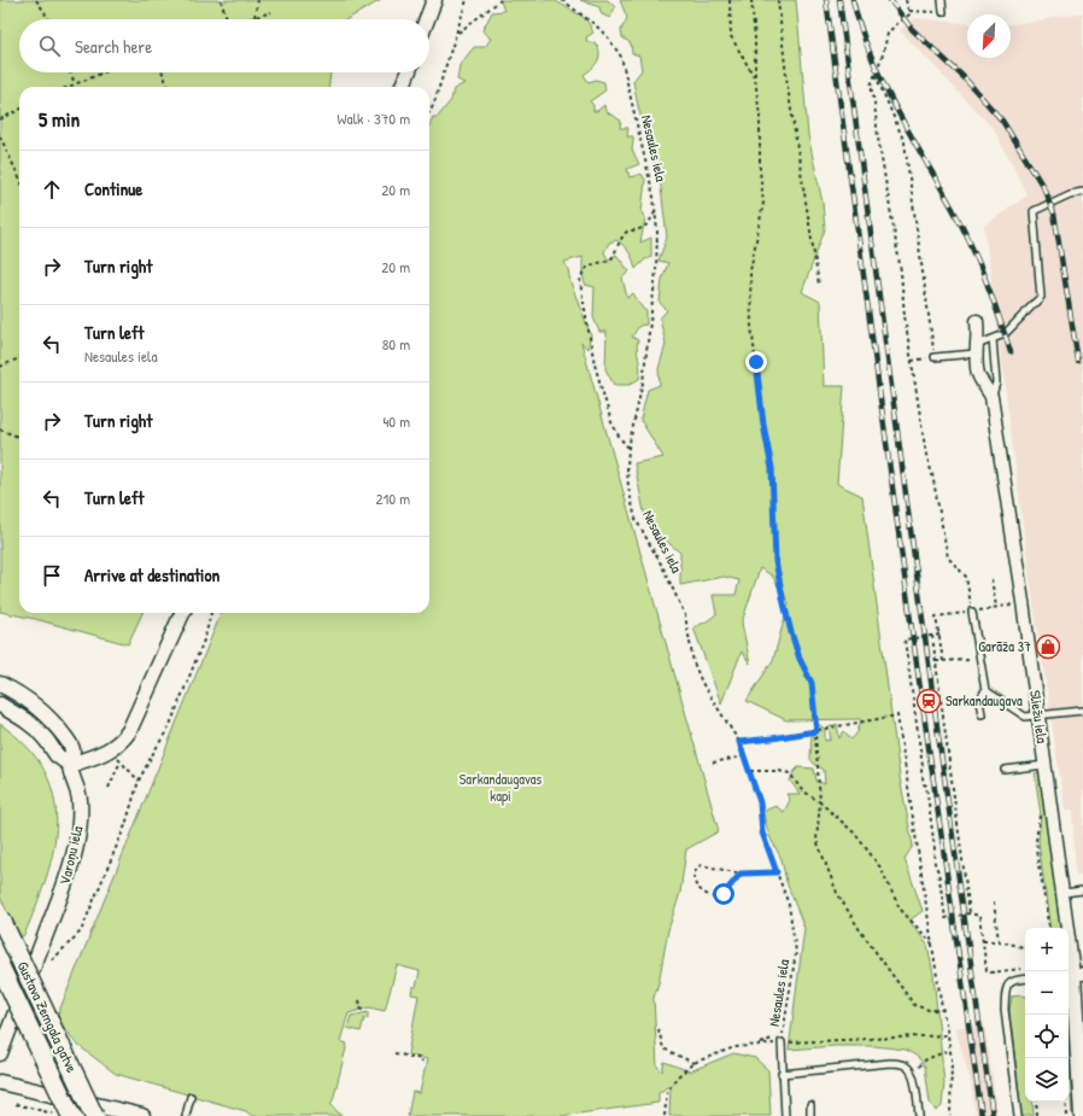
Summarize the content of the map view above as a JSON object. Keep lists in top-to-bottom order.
{
  "streets": {
    "main road": ["Gustava Zemgala gatve"],
    "street": ["Sliežu iela", "Varoņu iela"],
    "path": ["Nesaules iela"]
  },
  "parks": ["Sarkandaugavas kapi"],
  "places": {
    "shop": ["Garāža 37"],
    "station": ["Sarkandaugava"]
  },
  "north": "bottom left",
  "page": {
    "search": "Search here",
    "heading": ["5 min", "Walk · 370 m"],
    "list": [
      ["Continue", "20 m"],
      ["Turn right", "20 m"],
      ["Turn left", "Nesaules iela", "80 m"],
      ["Turn right", "40 m"],
      ["Turn left", "210 m"],
      "Arrive at destination"
    ],
    "map_buttons": ["+", "−"]
  }
}
